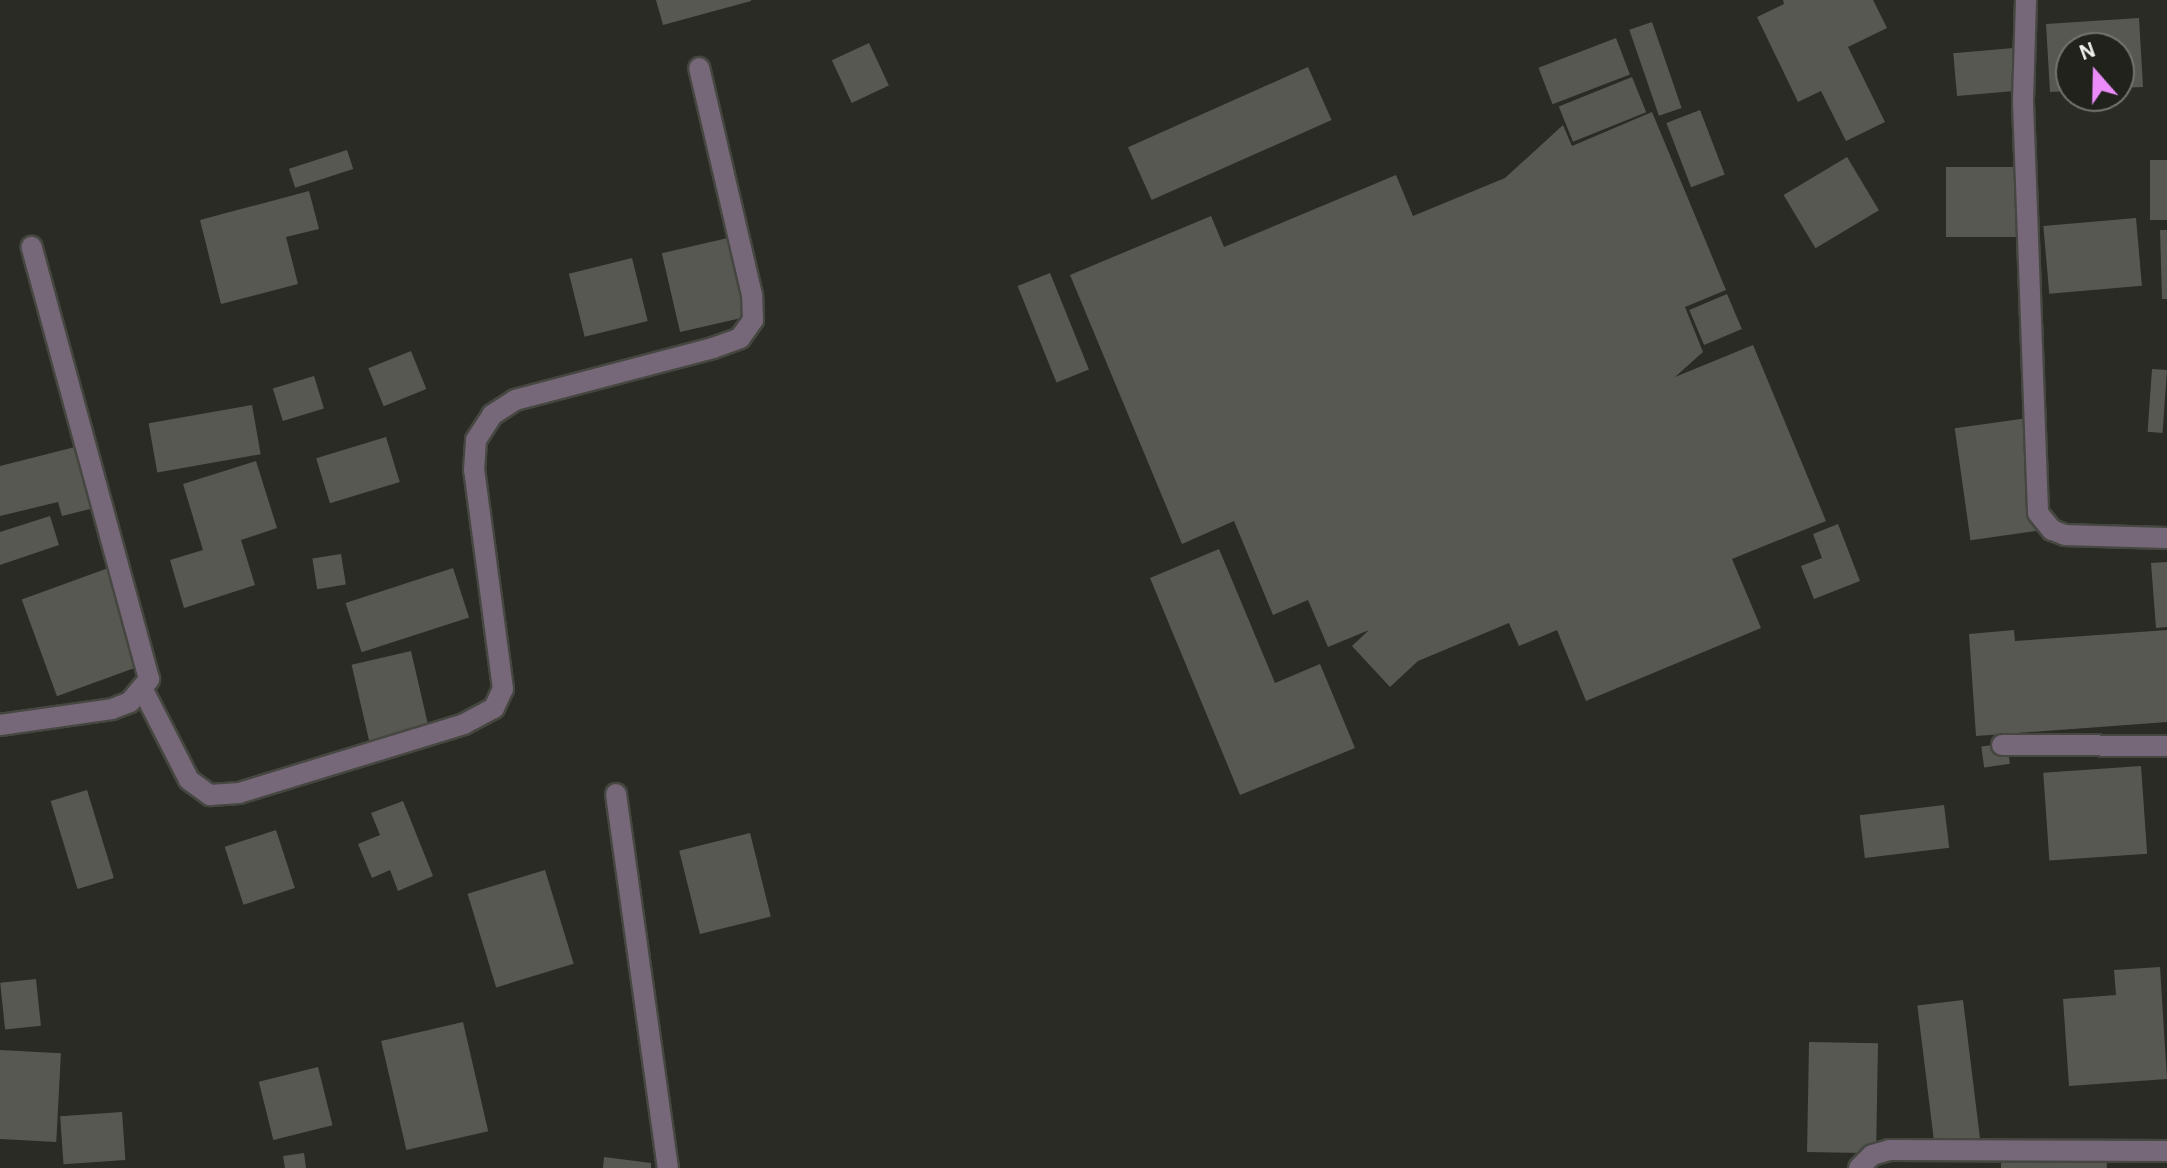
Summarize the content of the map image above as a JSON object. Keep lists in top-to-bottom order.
{
  "north": "top"
}
